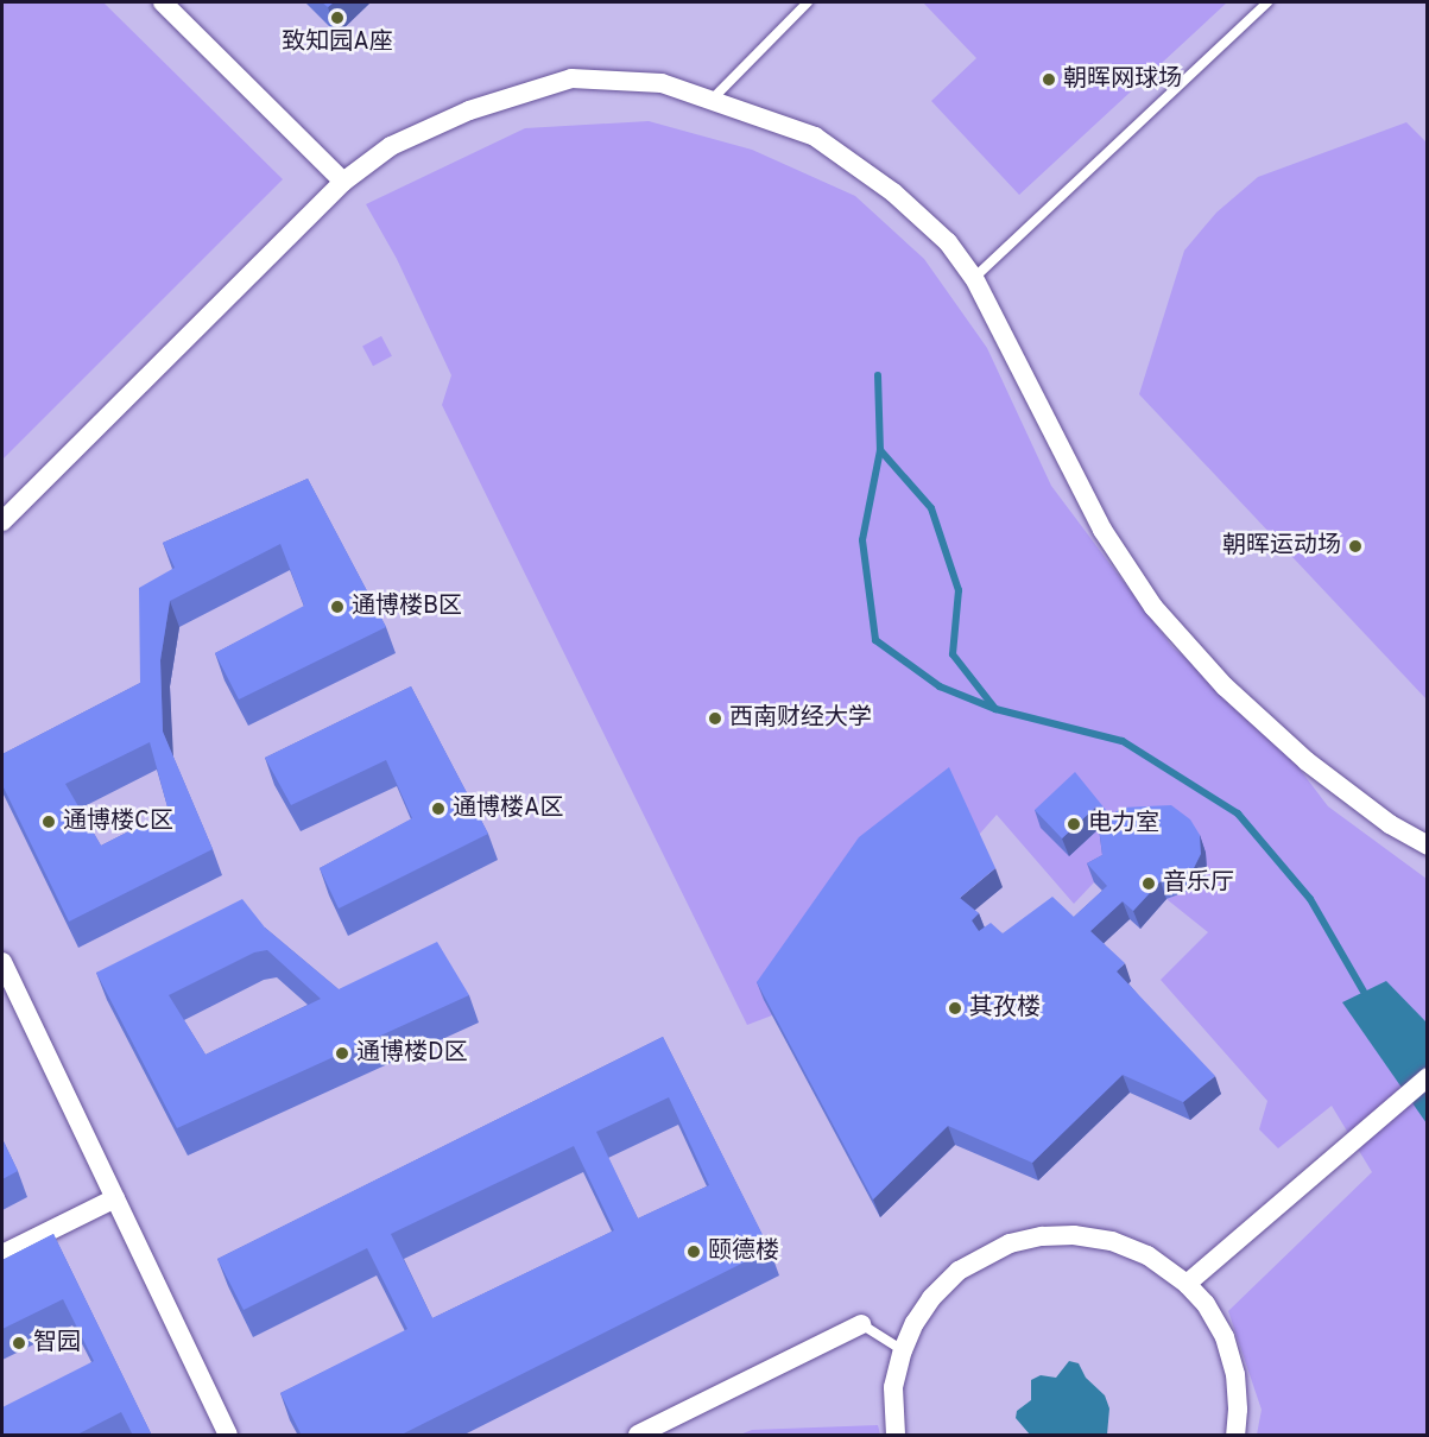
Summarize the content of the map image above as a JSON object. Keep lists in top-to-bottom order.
{
  "places": [
    "致知园A座",
    "朝晖网球场",
    "朝晖运动场",
    "通博楼B区",
    "西南财经大学",
    "通博楼A区",
    "通博楼C区",
    "电力室",
    "音乐厅",
    "其孜楼",
    "通博楼D区",
    "颐德楼",
    "智园"
  ]
}
